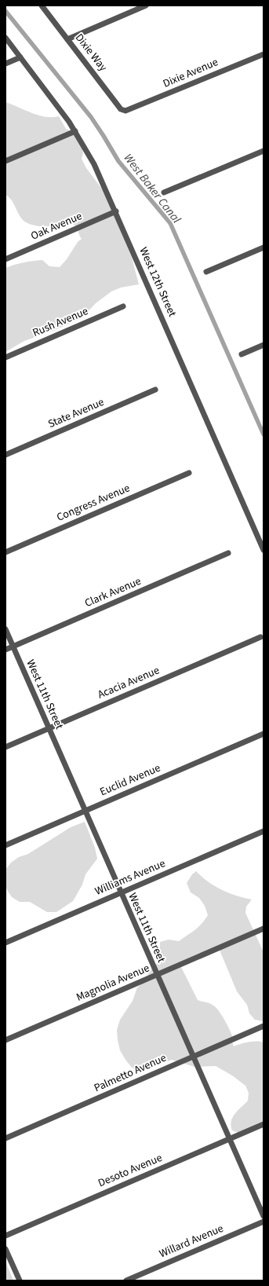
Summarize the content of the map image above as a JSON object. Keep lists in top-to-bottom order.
{
  "streets": {
    "street": [
      "Dixie Way",
      "Dixie Avenue",
      "Oak Avenue",
      "West 12th Street",
      "Rush Avenue",
      "State Avenue",
      "Congress Avenue",
      "Clark Avenue",
      "Acacia Avenue",
      "West 11th Street",
      "Euclid Avenue",
      "Williams Avenue",
      "Magnolia Avenue",
      "Palmetto Avenue",
      "Desoto Avenue",
      "Willard Avenue"
    ]
  },
  "crossings": [
    ["Dixie Way", "Dixie Avenue"],
    ["Oak Avenue", "West 12th Street"],
    ["Clark Avenue", "West 11th Street"],
    ["Acacia Avenue", "West 11th Street"],
    ["West 11th Street", "Euclid Avenue"],
    ["West 11th Street", "Williams Avenue"],
    ["West 11th Street", "Magnolia Avenue"],
    ["West 11th Street", "Palmetto Avenue"],
    ["West 11th Street", "Desoto Avenue"]
  ],
  "water": ["West Baker Canal"]
}
